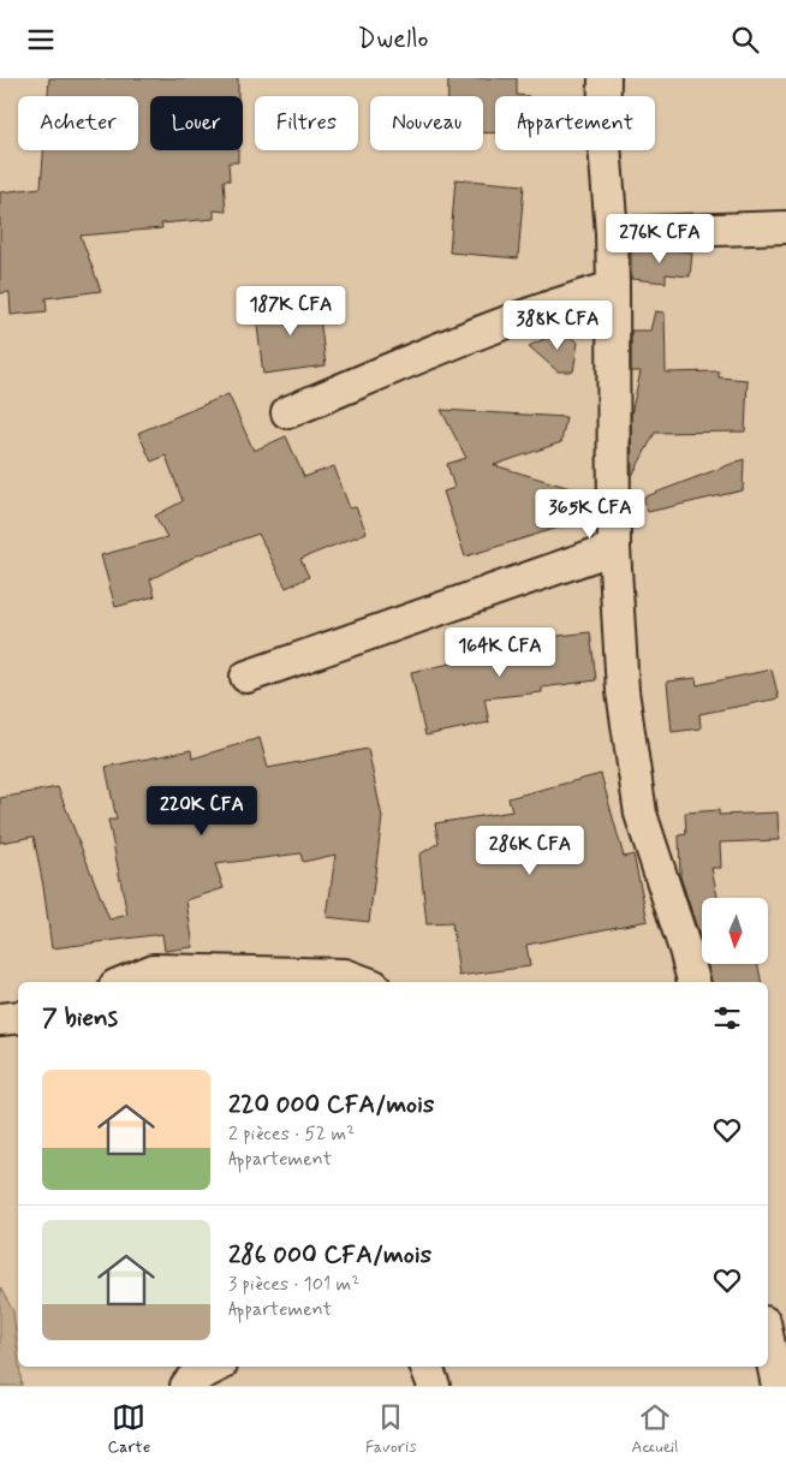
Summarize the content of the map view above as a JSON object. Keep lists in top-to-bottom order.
{
  "north": "bottom",
  "page": {
    "header": "Dwello",
    "chip": [
      "Acheter",
      "Louer",
      "Filtres",
      "Nouveau",
      "Appartement"
    ],
    "price": [
      "276K CFA",
      "187K CFA",
      "388K CFA",
      "365K CFA",
      "164K CFA",
      "220K CFA",
      "286K CFA"
    ],
    "heading": "7 biens",
    "list": [
      {
        "name": "220 000 CFA/mois",
        "note": "2 pièces · 52 m² · Appartement"
      },
      {
        "name": "286 000 CFA/mois",
        "note": "3 pièces · 101 m² · Appartement"
      }
    ],
    "tabs": ["Carte", "Favoris", "Accueil"]
  }
}
